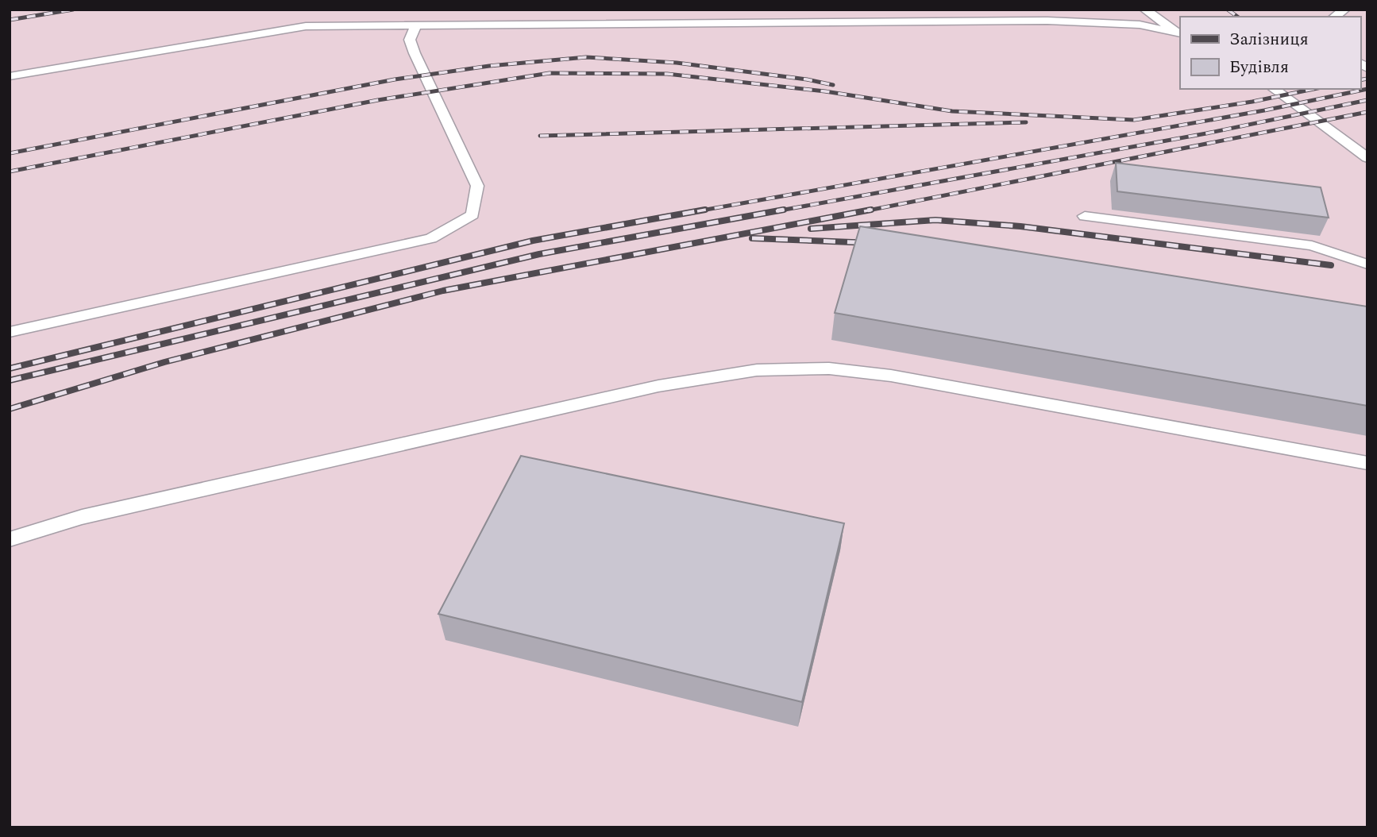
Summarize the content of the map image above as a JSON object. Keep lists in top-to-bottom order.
{
  "legend": ["Залізниця", "Будівля"]
}
